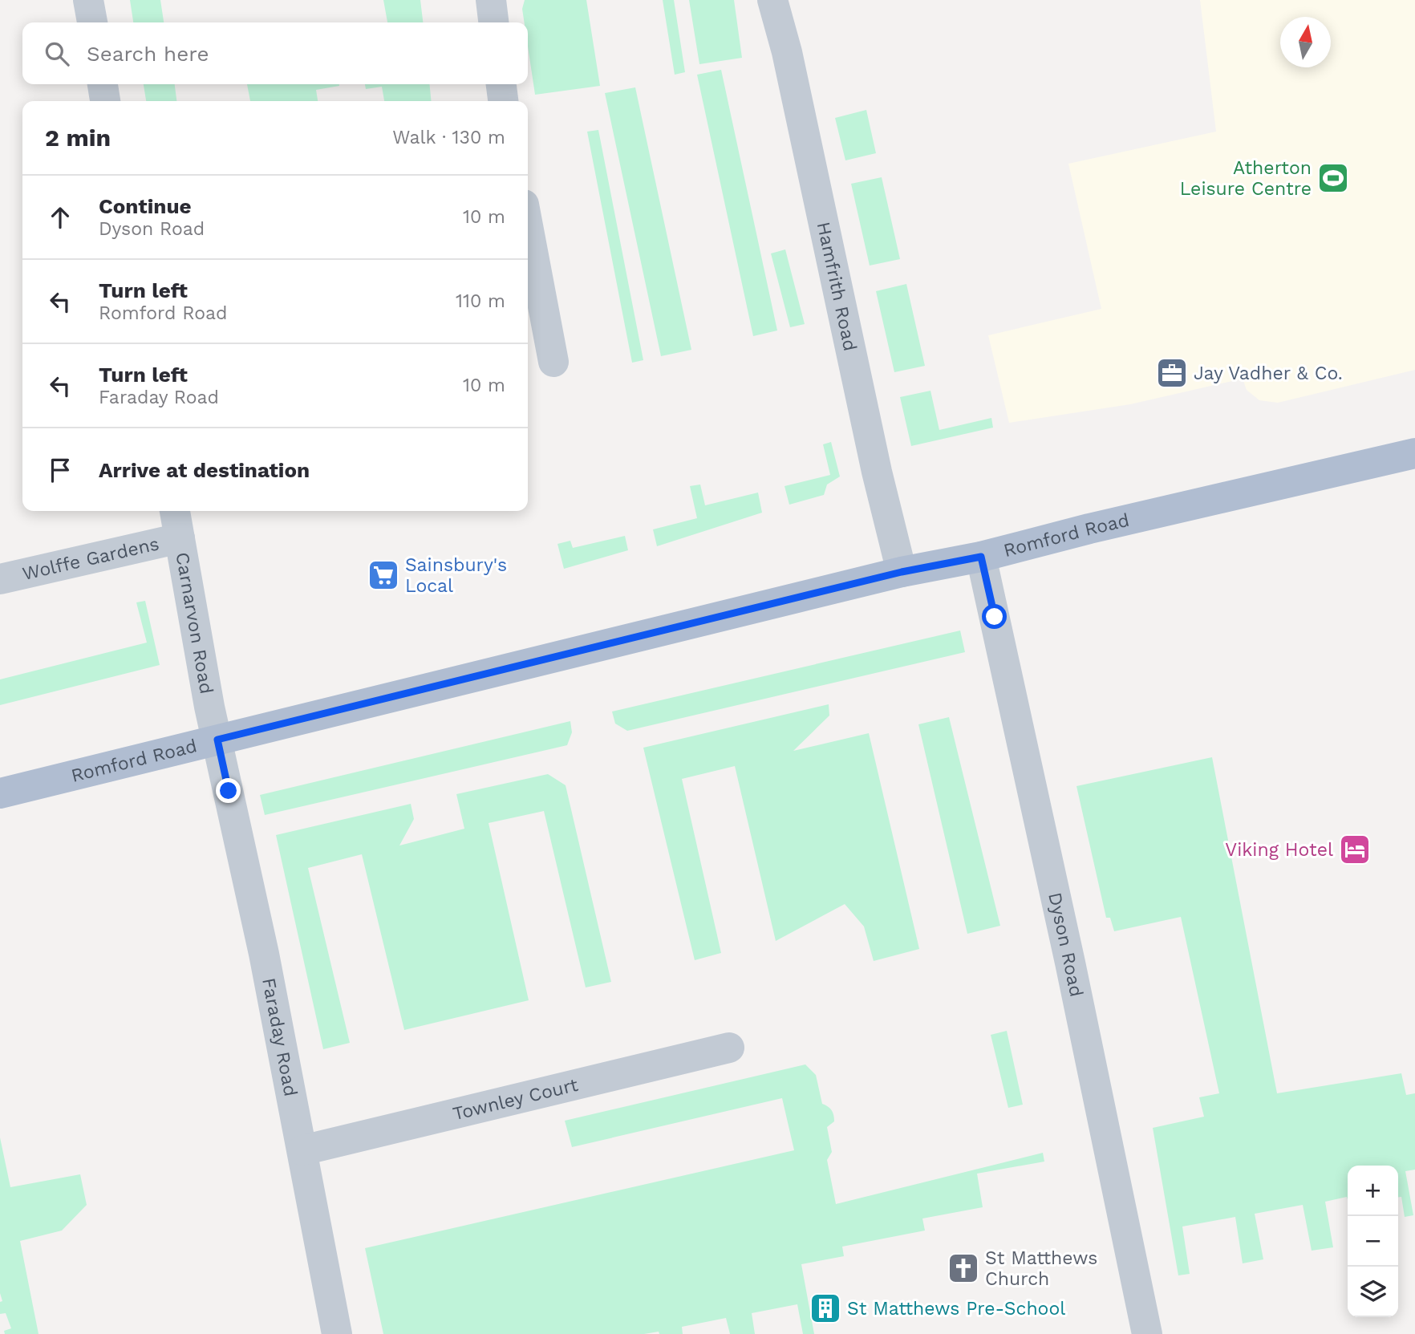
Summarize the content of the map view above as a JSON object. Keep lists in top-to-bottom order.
{
  "streets": {
    "main road": ["Romford Road"],
    "street": [
      "Hamfrith Road",
      "Wolffe Gardens",
      "Carnarvon Road",
      "Dyson Road",
      "Faraday Road",
      "Townley Court"
    ]
  },
  "crossings": [
    ["Hamfrith Road", "Romford Road"],
    ["Romford Road", "Carnarvon Road"],
    ["Romford Road", "Dyson Road"],
    ["Romford Road", "Faraday Road"],
    ["Wolffe Gardens", "Carnarvon Road"],
    ["Carnarvon Road", "Faraday Road"],
    ["Faraday Road", "Townley Court"]
  ],
  "places": {
    "sports": ["Atherton Leisure Centre"],
    "office": ["Jay Vadher & Co."],
    "supermarket": ["Sainsbury's Local"],
    "hotel": ["Viking Hotel"],
    "church": ["St Matthews Church"],
    "building": ["St Matthews Pre-School"]
  },
  "north": "top",
  "page": {
    "search": "Search here",
    "heading": ["2 min", "Walk · 130 m"],
    "list": [
      ["Continue", "Dyson Road", "10 m"],
      ["Turn left", "Romford Road", "110 m"],
      ["Turn left", "Faraday Road", "10 m"],
      "Arrive at destination"
    ],
    "map_buttons": ["+", "−"]
  }
}
